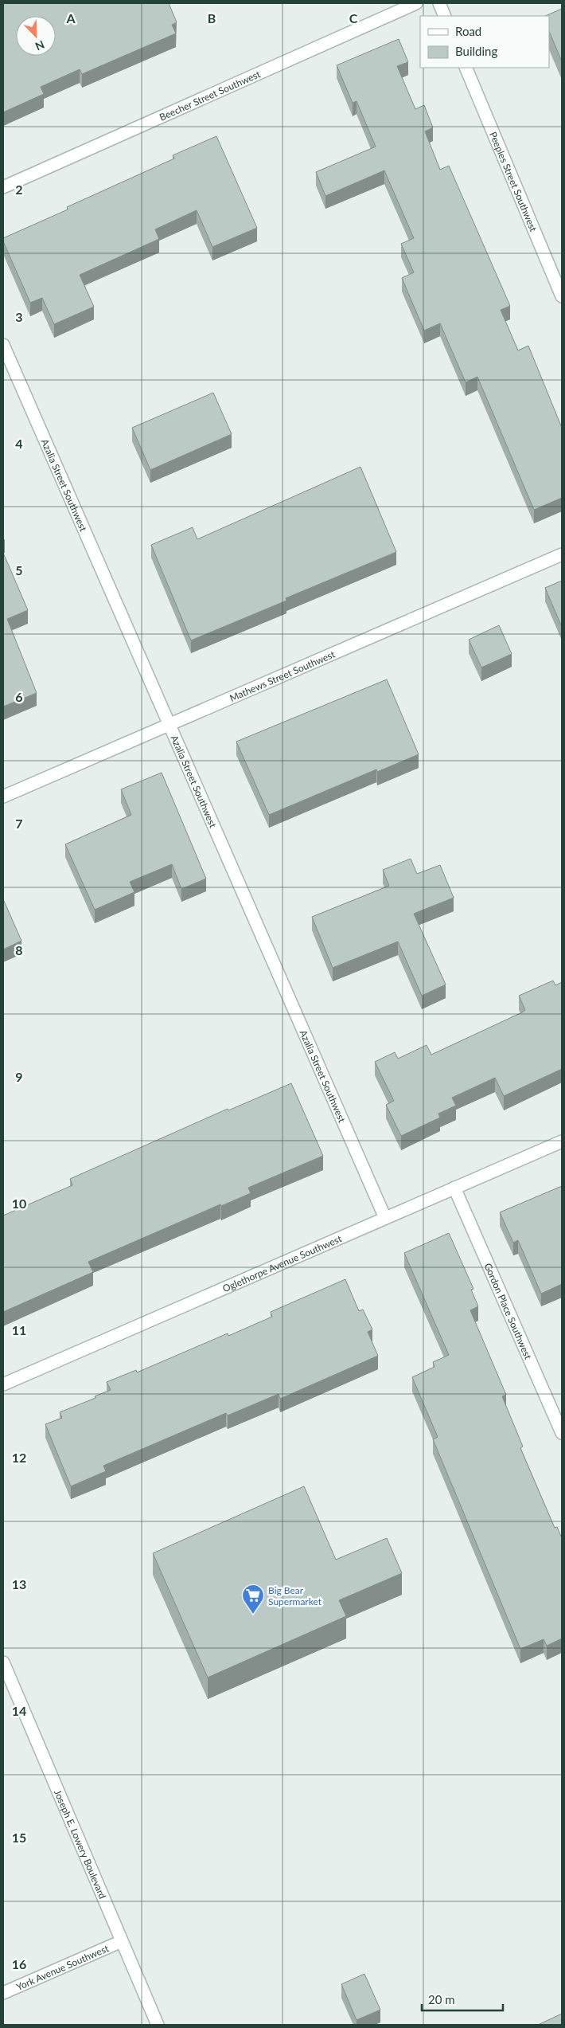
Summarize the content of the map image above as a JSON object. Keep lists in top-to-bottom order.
{
  "streets": {
    "street": [
      "Beecher Street Southwest",
      "Peeples Street Southwest",
      "Azalia Street Southwest",
      "Mathews Street Southwest",
      "Oglethorpe Avenue Southwest",
      "Gordon Place Southwest",
      "Joseph E. Lowery Boulevard",
      "York Avenue Southwest"
    ]
  },
  "crossings": [
    ["Azalia Street Southwest", "Mathews Street Southwest"],
    ["Azalia Street Southwest", "Oglethorpe Avenue Southwest"],
    ["Oglethorpe Avenue Southwest", "Gordon Place Southwest"],
    ["Joseph E. Lowery Boulevard", "York Avenue Southwest"]
  ],
  "places": {
    "supermarket": ["Big Bear Supermarket"]
  },
  "legend": ["Road", "Building"],
  "scale_bar": "20 m",
  "north": "bottom right",
  "grid": {
    "columns": ["A", "B", "C"],
    "rows": [
      "2",
      "3",
      "4",
      "5",
      "6",
      "7",
      "8",
      "9",
      "10",
      "11",
      "12",
      "13",
      "14",
      "15",
      "16"
    ]
  }
}
